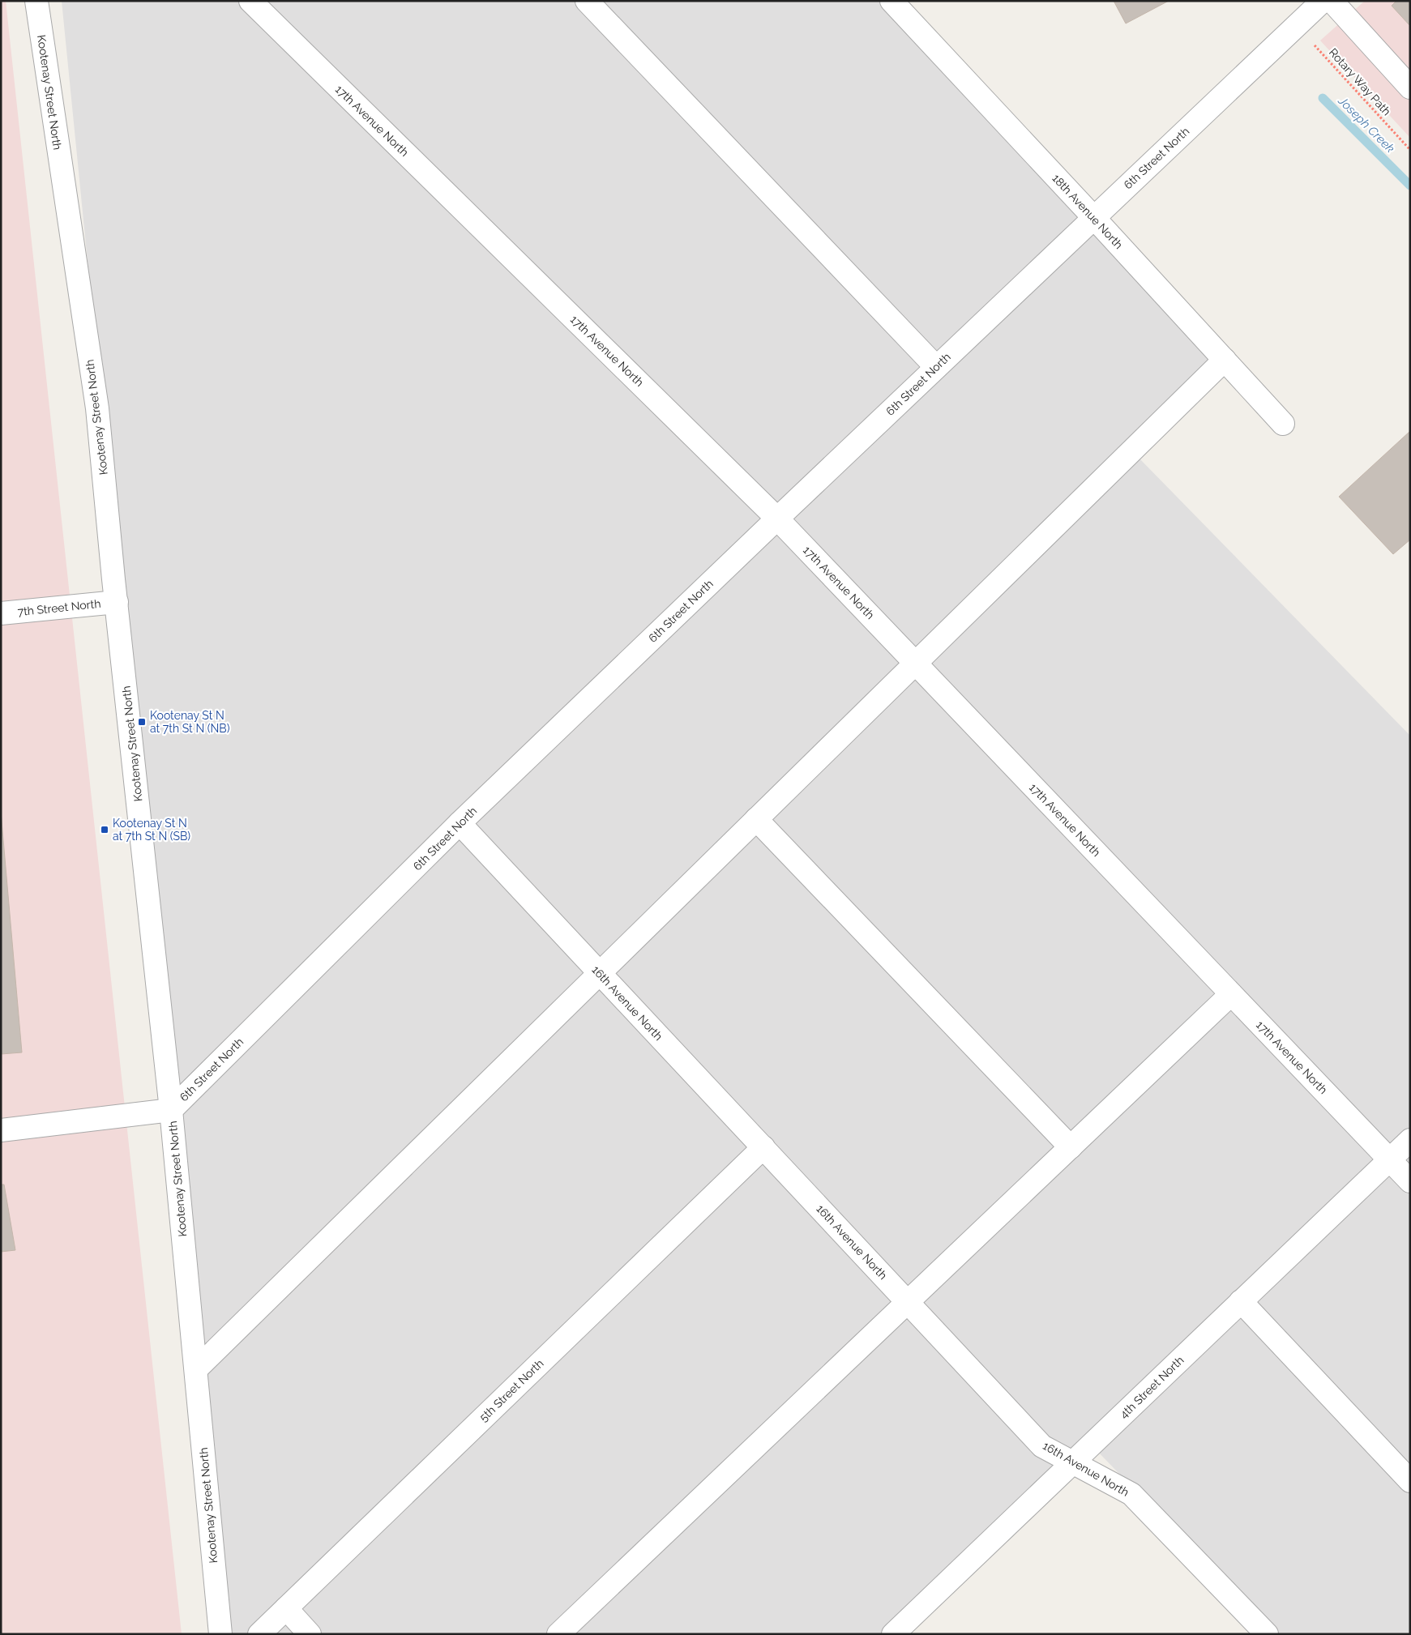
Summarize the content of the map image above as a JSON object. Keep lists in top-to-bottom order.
{
  "streets": {
    "street": [
      "Kootenay Street North",
      "17th Avenue North",
      "6th Street North",
      "18th Avenue North",
      "7th Street North",
      "16th Avenue North",
      "4th Street North",
      "5th Street North"
    ],
    "path": ["Rotary Way Path"]
  },
  "crossings": [
    ["Rotary Way Path", "6th Street North"],
    ["Kootenay Street North", "6th Street North"],
    ["Kootenay Street North", "7th Street North"],
    ["17th Avenue North", "6th Street North"],
    ["17th Avenue North", "4th Street North"],
    ["6th Street North", "18th Avenue North"],
    ["6th Street North", "16th Avenue North"],
    ["16th Avenue North", "4th Street North"],
    ["16th Avenue North", "5th Street North"]
  ],
  "water": ["Joseph Creek"],
  "places": {
    "transit": ["Kootenay St N at 7th St N (NB)", "Kootenay St N at 7th St N (SB)"]
  }
}
